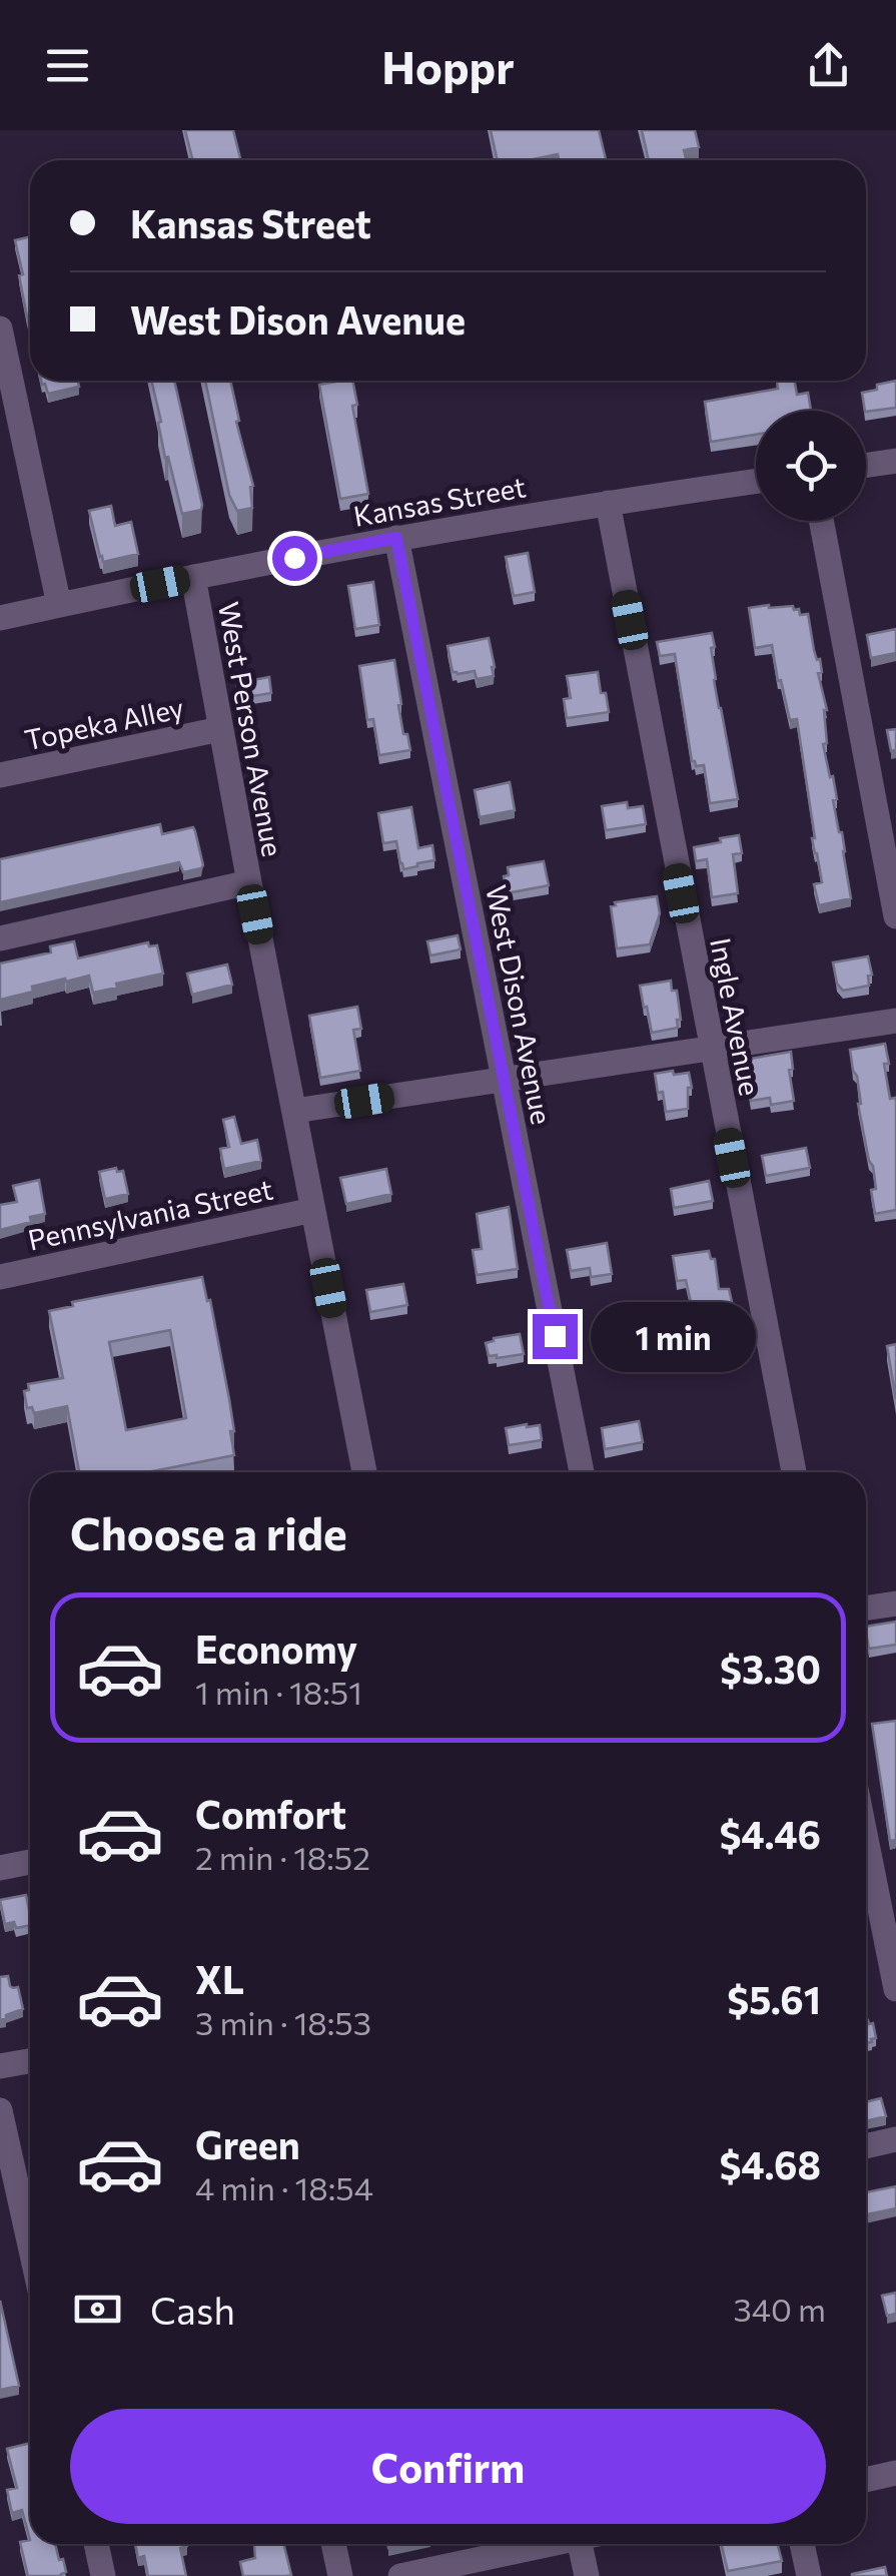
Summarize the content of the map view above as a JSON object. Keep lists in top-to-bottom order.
{
  "streets": {
    "street": [
      "Kansas Street",
      "Topeka Alley",
      "West Person Avenue",
      "West Dison Avenue",
      "Ingle Avenue",
      "Pennsylvania Street"
    ]
  },
  "crossings": [
    ["Kansas Street", "West Person Avenue"],
    ["Kansas Street", "West Dison Avenue"],
    ["Kansas Street", "Ingle Avenue"],
    ["Topeka Alley", "West Person Avenue"],
    ["West Person Avenue", "Pennsylvania Street"]
  ],
  "page": {
    "header": "Hoppr",
    "banner": ["Kansas Street", "West Dison Avenue"],
    "bubble": "1 min",
    "heading": "Choose a ride",
    "list": [
      {
        "name": "Economy",
        "note": "1 min · 18:51",
        "value": "$3.30"
      },
      {
        "name": "Comfort",
        "note": "2 min · 18:52",
        "value": "$4.46"
      },
      {
        "name": "XL",
        "note": "3 min · 18:53",
        "value": "$5.61"
      },
      {
        "name": "Green",
        "note": "4 min · 18:54",
        "value": "$4.68"
      }
    ],
    "pay": ["Cash", "340 m"],
    "buttons": "Confirm"
  }
}
